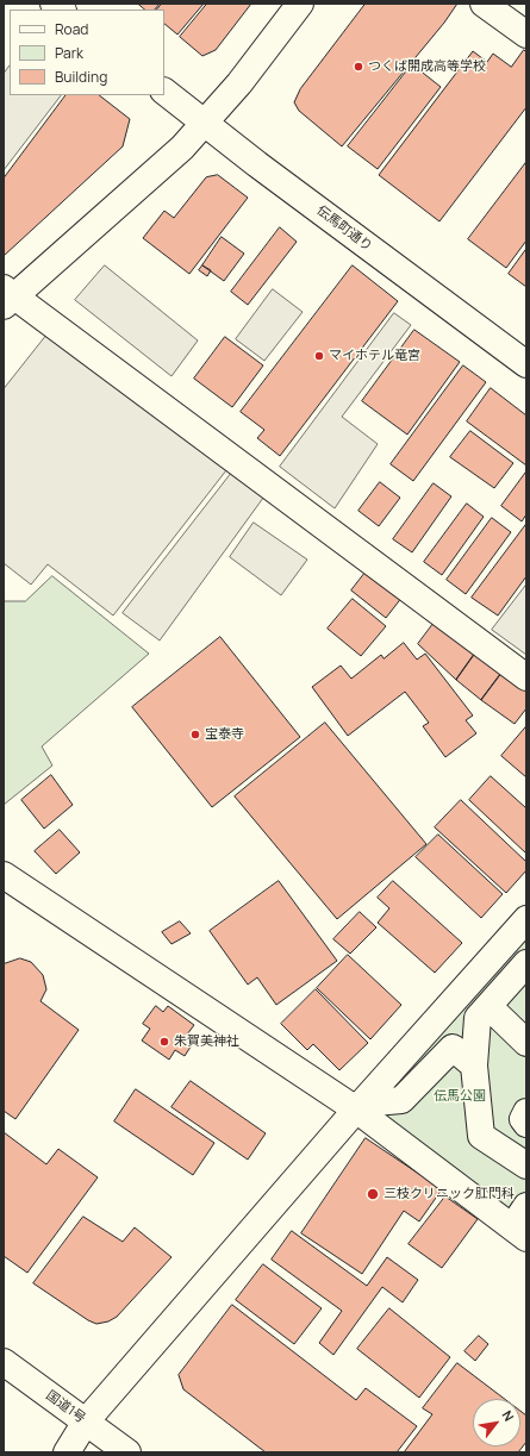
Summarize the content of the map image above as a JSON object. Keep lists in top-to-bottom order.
{
  "streets": {
    "main road": ["伝馬町通り", "国道1号"]
  },
  "parks": ["伝馬公園"],
  "places": [
    "つくば開成高等学校",
    "マイホテル竜宮",
    "宝泰寺",
    "朱賀美神社",
    "三枝クリニック肛門科"
  ],
  "legend": ["Road", "Park", "Building"],
  "north": "top right"
}
